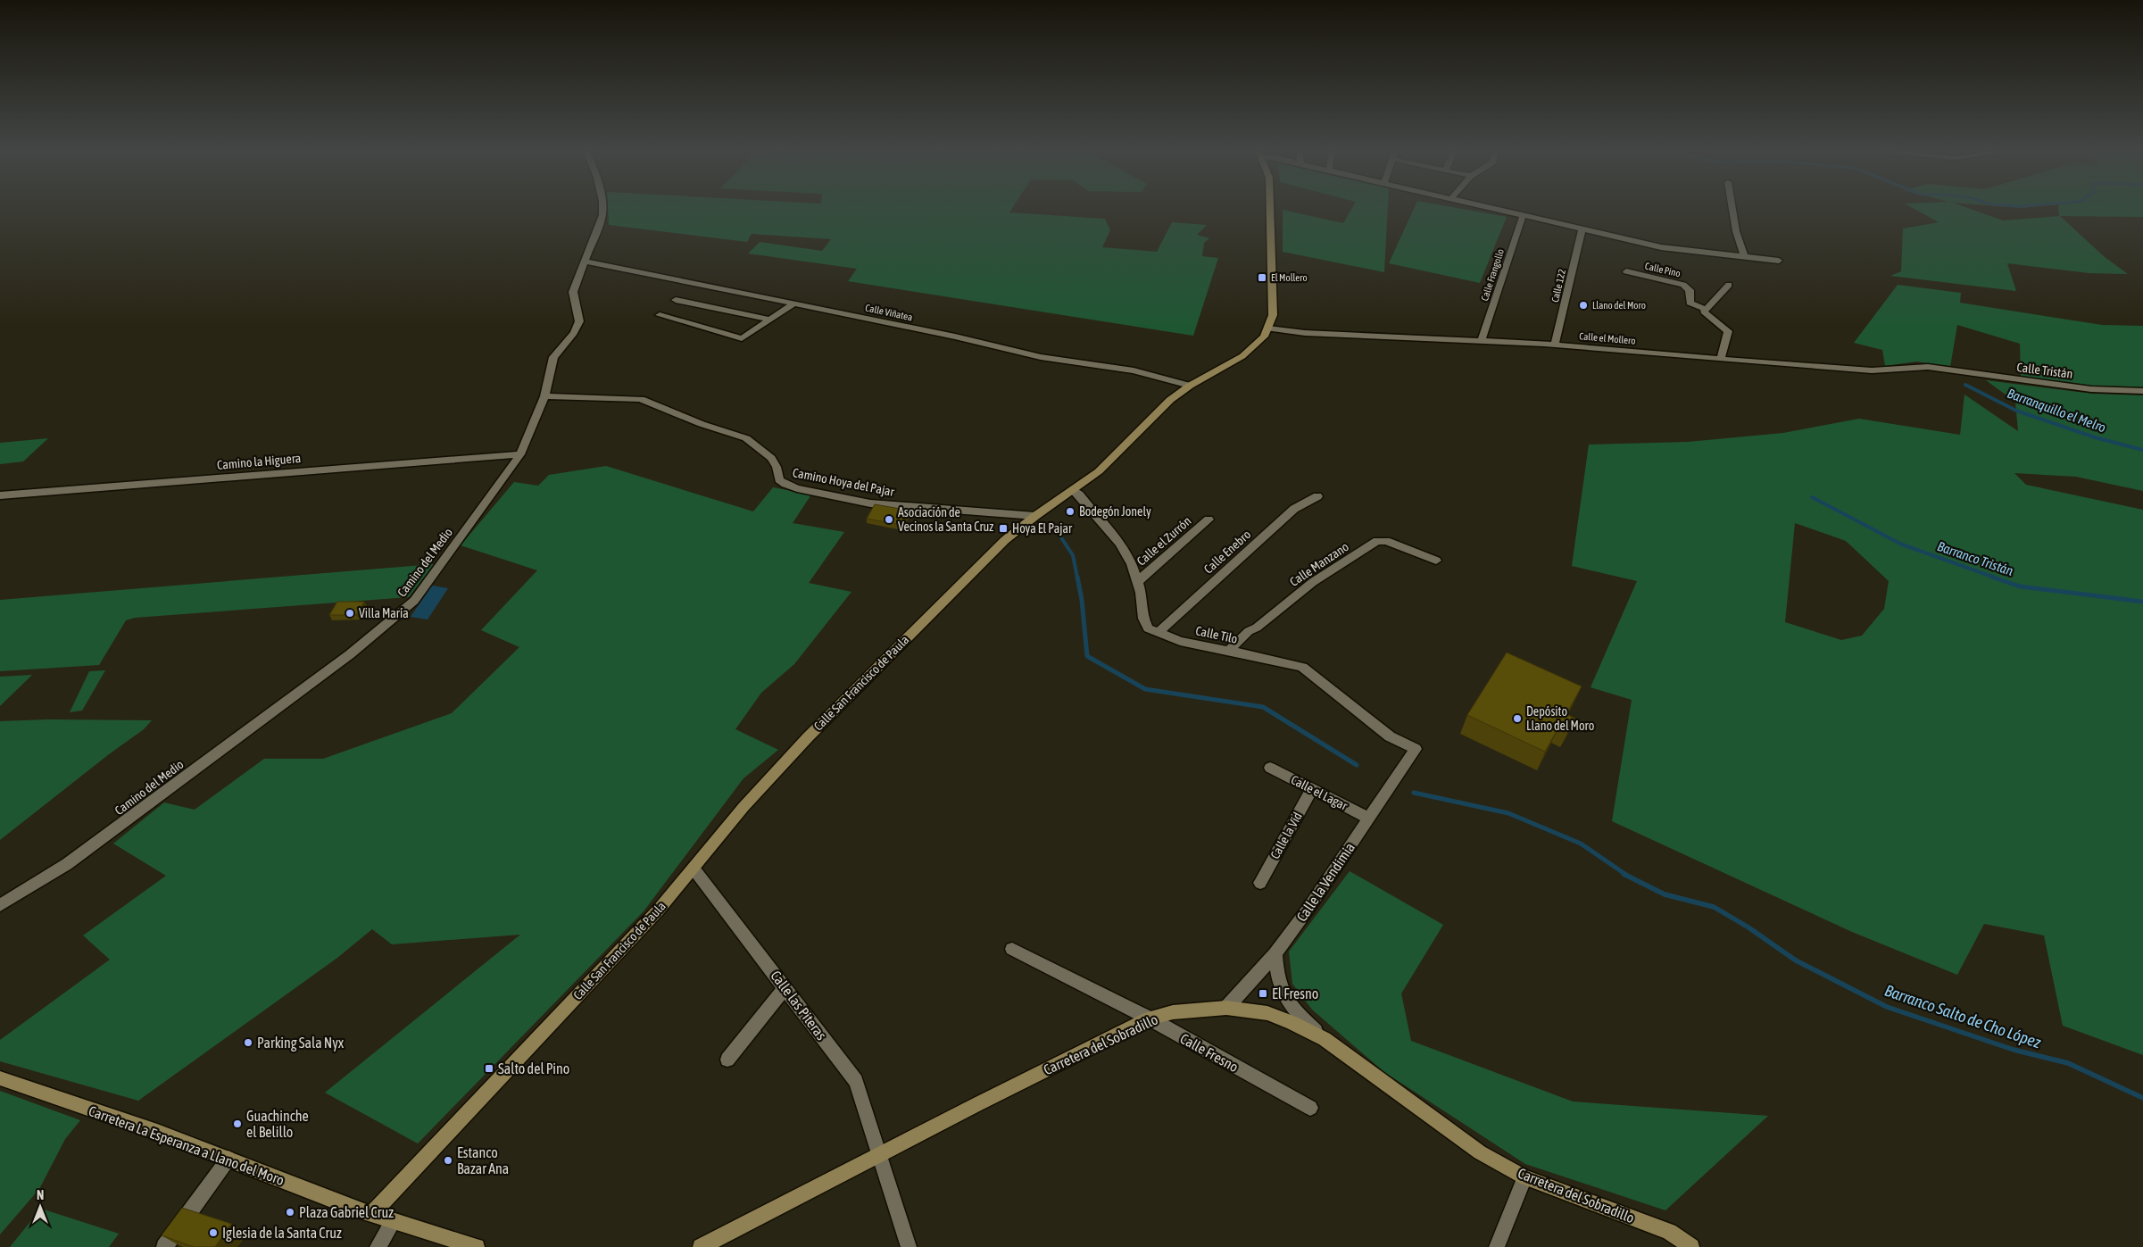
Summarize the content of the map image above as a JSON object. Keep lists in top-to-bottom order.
{
  "streets": {
    "main road": ["Calle San Francisco de Paula", "Carretera del Sobradillo", "Carretera La Esperanza a Llano del Moro"],
    "street": [
      "Calle Pino",
      "Calle Frangollo",
      "Calle 122",
      "Calle Viñatea",
      "Calle el Mollero",
      "Calle Tristán",
      "Camino la Higuera",
      "Camino Hoya del Pajar",
      "Calle el Zurrón",
      "Calle Enebro",
      "Camino del Medio",
      "Calle Manzano",
      "Calle Tilo",
      "Calle el Lagar",
      "Calle la Vid",
      "Calle la Vendimia",
      "Calle las Piteras",
      "Calle Fresno"
    ]
  },
  "crossings": [
    ["Calle Pino", "Calle el Mollero"],
    ["Calle Frangollo", "Calle el Mollero"],
    ["Calle 122", "Calle el Mollero"],
    ["Calle Viñatea", "Camino del Medio"],
    ["Calle Viñatea", "Calle San Francisco de Paula"],
    ["Calle el Mollero", "Calle Tristán"],
    ["Calle el Mollero", "Calle San Francisco de Paula"],
    ["Camino la Higuera", "Camino del Medio"],
    ["Camino Hoya del Pajar", "Camino del Medio"],
    ["Camino Hoya del Pajar", "Calle San Francisco de Paula"],
    ["Calle el Zurrón", "Calle Tilo"],
    ["Calle Enebro", "Calle Tilo"],
    ["Calle Manzano", "Calle Tilo"],
    ["Calle Tilo", "Calle San Francisco de Paula"],
    ["Calle Tilo", "Calle la Vendimia"],
    ["Calle San Francisco de Paula", "Calle las Piteras"],
    ["Calle San Francisco de Paula", "Carretera La Esperanza a Llano del Moro"],
    ["Calle el Lagar", "Calle la Vid"],
    ["Calle el Lagar", "Calle la Vendimia"],
    ["Calle la Vendimia", "Carretera del Sobradillo"],
    ["Calle las Piteras", "Carretera del Sobradillo"],
    ["Carretera del Sobradillo", "Calle Fresno"]
  ],
  "water": ["Barranquillo el Melro", "Barranco Tristán", "Barranco Salto de Cho López"],
  "places": {
    "transit": [
      "El Mollero",
      "Hoya El Pajar",
      "El Fresno",
      "Salto del Pino"
    ],
    "other": [
      "Llano del Moro",
      "Bodegón Jonely",
      "Asociación de Vecinos la Santa Cruz",
      "Villa María",
      "Depósito Llano del Moro",
      "Parking Sala Nyx",
      "Guachinche el Belillo",
      "Estanco Bazar Ana",
      "Plaza Gabriel Cruz",
      "Iglesia de la Santa Cruz"
    ]
  },
  "north": "top"
}
